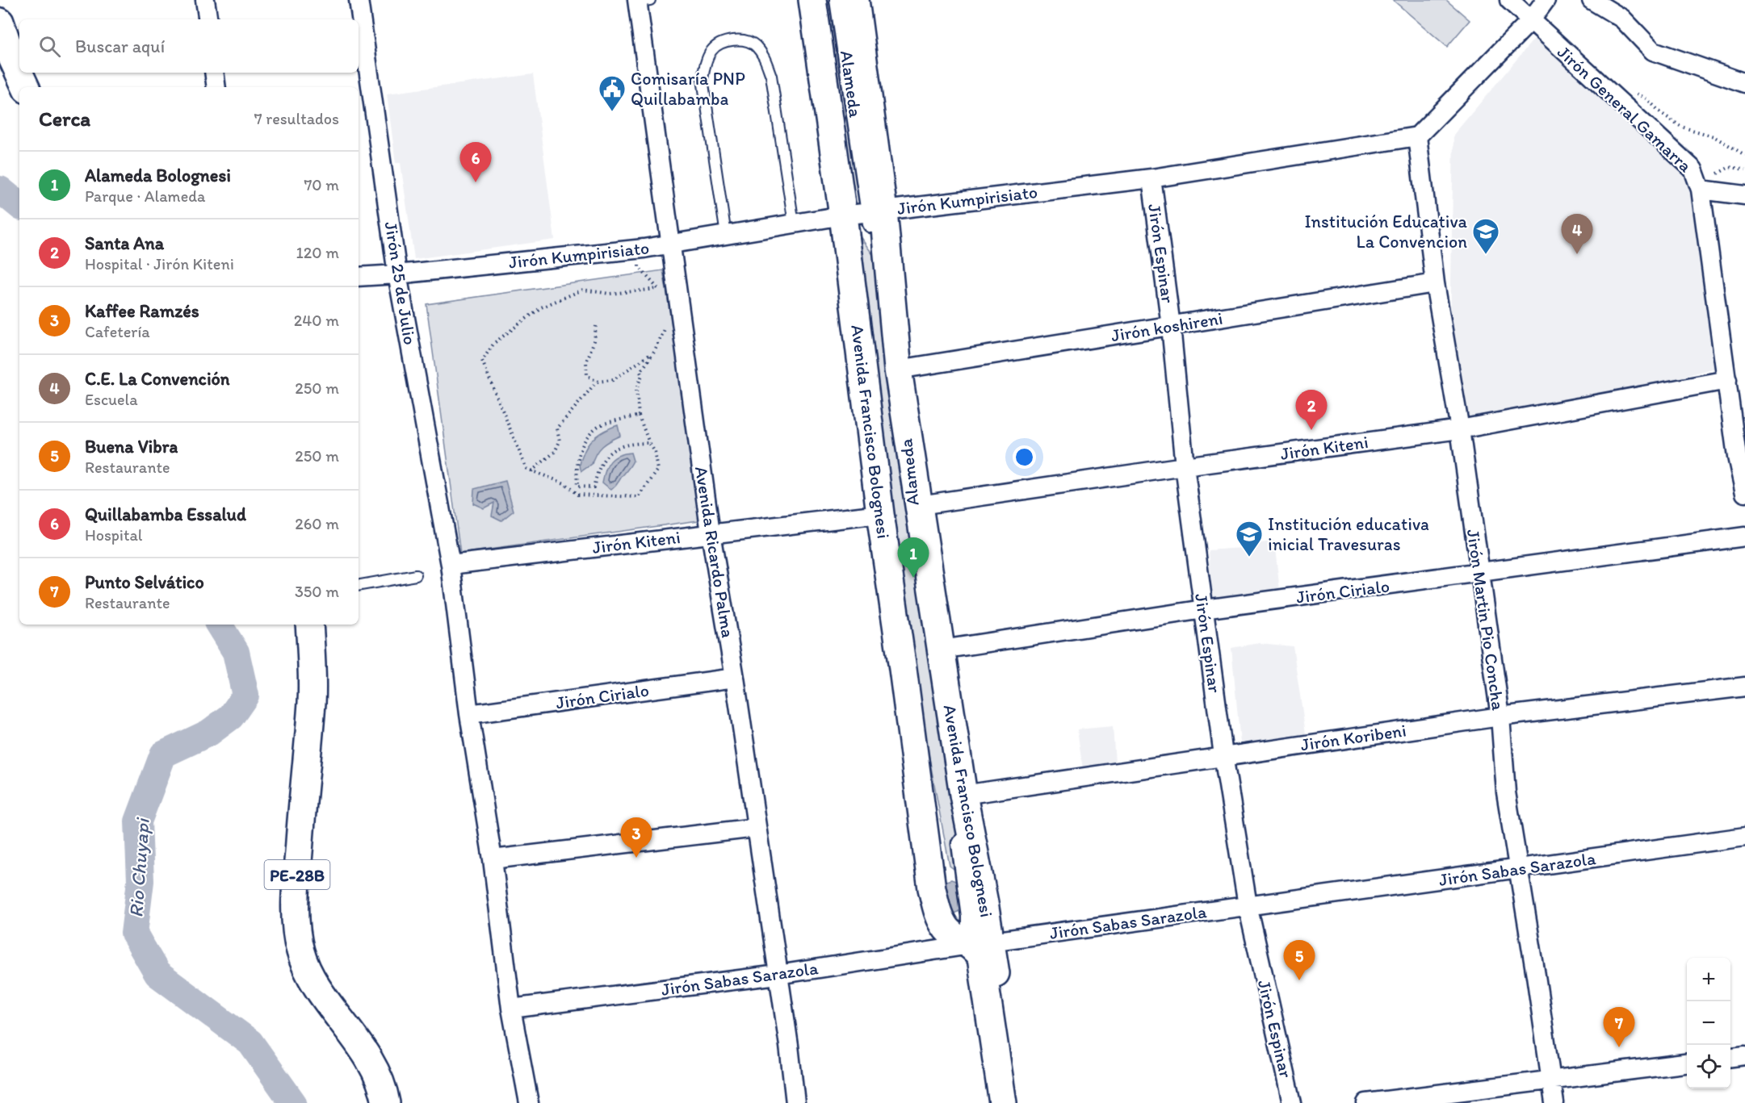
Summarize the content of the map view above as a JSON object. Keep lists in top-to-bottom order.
{
  "streets": {
    "main road": ["Avenida Francisco Bolognesi", "PE-28B"],
    "street": [
      "Alameda",
      "Jirón General Gamarra",
      "Jirón Kumpirisiato",
      "Jirón Espinar",
      "Jirón 25 de Julio",
      "Jirón koshireni",
      "Jirón Kiteni",
      "Avenida Ricardo Palma",
      "Jirón Cirialo",
      "Jirón Martin Pio Concha",
      "Jirón Koribeni",
      "Jirón Sabas Sarazola"
    ]
  },
  "crossings": [
    ["Alameda", "Jirón Kumpirisiato"],
    ["Alameda", "Jirón koshireni"],
    ["Alameda", "Avenida Francisco Bolognesi"],
    ["Alameda", "Jirón Sabas Sarazola"],
    ["Jirón General Gamarra", "Jirón Kiteni"],
    ["Jirón Kumpirisiato", "Jirón Espinar"],
    ["Jirón Kumpirisiato", "Jirón 25 de Julio"],
    ["Jirón Kumpirisiato", "Avenida Francisco Bolognesi"],
    ["Jirón Kumpirisiato", "Avenida Ricardo Palma"],
    ["Jirón Kumpirisiato", "Jirón Martin Pio Concha"],
    ["Jirón Espinar", "Jirón koshireni"],
    ["Jirón Espinar", "Jirón Kiteni"],
    ["Jirón Espinar", "Jirón Cirialo"],
    ["Jirón Espinar", "Jirón Koribeni"],
    ["Jirón Espinar", "Jirón Sabas Sarazola"],
    ["Jirón 25 de Julio", "Jirón Kiteni"],
    ["Jirón 25 de Julio", "Jirón Cirialo"],
    ["Jirón 25 de Julio", "Jirón Sabas Sarazola"],
    ["Jirón koshireni", "Avenida Francisco Bolognesi"],
    ["Jirón koshireni", "Jirón Martin Pio Concha"],
    ["Avenida Francisco Bolognesi", "Jirón Kiteni"],
    ["Avenida Francisco Bolognesi", "Jirón Cirialo"],
    ["Avenida Francisco Bolognesi", "Jirón Koribeni"],
    ["Avenida Francisco Bolognesi", "Jirón Sabas Sarazola"],
    ["Jirón Kiteni", "Avenida Ricardo Palma"],
    ["Jirón Kiteni", "Jirón Martin Pio Concha"],
    ["Avenida Ricardo Palma", "Jirón Cirialo"],
    ["Avenida Ricardo Palma", "Jirón Sabas Sarazola"],
    ["Jirón Cirialo", "Jirón Martin Pio Concha"],
    ["Jirón Martin Pio Concha", "Jirón Koribeni"],
    ["Jirón Martin Pio Concha", "Jirón Sabas Sarazola"]
  ],
  "water": ["Rio Chuyapi"],
  "places": {
    "public building": ["Comisaría PNP Quillabamba"],
    "school or university": ["Institución Educativa La Convencion", "Institución educativa inicial Travesuras"]
  },
  "page": {
    "search": "Buscar aquí",
    "heading": ["Cerca", "7 resultados"],
    "pins": [
      "6",
      "4",
      "2",
      "1",
      "3",
      "5",
      "7"
    ],
    "list": [
      {
        "mark": "1",
        "name": "Alameda Bolognesi",
        "note": "Parque · Alameda",
        "value": "70 m"
      },
      {
        "mark": "2",
        "name": "Santa Ana",
        "note": "Hospital · Jirón Kiteni",
        "value": "120 m"
      },
      {
        "mark": "3",
        "name": "Kaffee Ramzés",
        "note": "Cafetería",
        "value": "240 m"
      },
      {
        "mark": "4",
        "name": "C.E. La Convención",
        "note": "Escuela",
        "value": "250 m"
      },
      {
        "mark": "5",
        "name": "Buena Vibra",
        "note": "Restaurante",
        "value": "250 m"
      },
      {
        "mark": "6",
        "name": "Quillabamba Essalud",
        "note": "Hospital",
        "value": "260 m"
      },
      {
        "mark": "7",
        "name": "Punto Selvático",
        "note": "Restaurante",
        "value": "350 m"
      }
    ],
    "map_buttons": ["+", "−"]
  }
}
